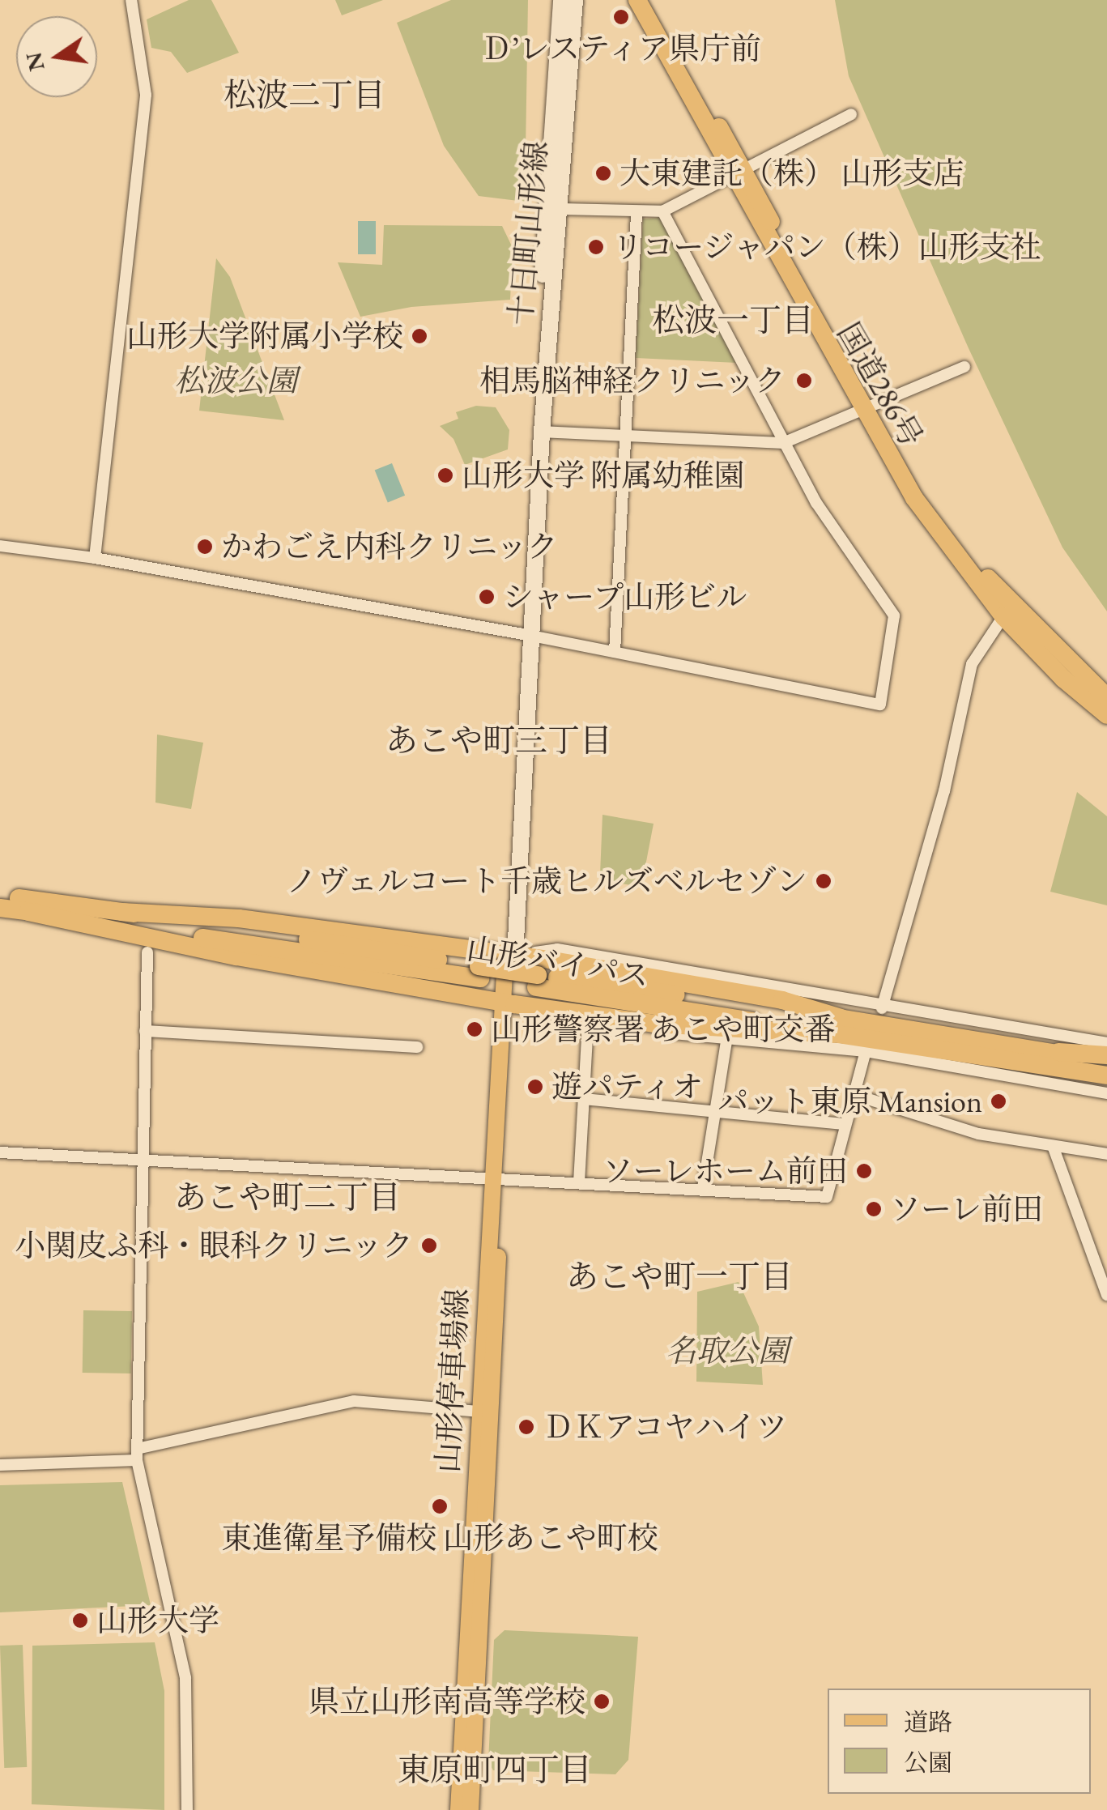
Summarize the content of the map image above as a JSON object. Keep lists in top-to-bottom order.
{
  "streets": {
    "highway": ["国道286号", "山形バイパス"],
    "main road": ["十日町山形線", "山形停車場線"]
  },
  "crossings": [
    ["十日町山形線", "山形停車場線"]
  ],
  "districts": [
    "松波二丁目",
    "松波一丁目",
    "あこや町三丁目",
    "あこや町二丁目",
    "あこや町一丁目",
    "東原町四丁目"
  ],
  "parks": ["松波公園", "名取公園"],
  "places": [
    "Ｄ’レスティア県庁前",
    "大東建託（株） 山形支店",
    "リコージャパン（株）山形支社",
    "山形大学附属小学校",
    "相馬脳神経クリニック",
    "山形大学 附属幼稚園",
    "かわごえ内科クリニック",
    "シャープ山形ビル",
    "ノヴェルコート千歳ヒルズベルセゾン",
    "山形警察署 あこや町交番",
    "遊パティオ",
    "パット東原 Mansion",
    "ソーレホーム前田",
    "ソーレ前田",
    "小関皮ふ科・眼科クリニック",
    "ＤＫアコヤハイツ",
    "東進衛星予備校 山形あこや町校",
    "山形大学",
    "県立山形南高等学校"
  ],
  "legend": ["道路", "公園"],
  "north": "left"
}
